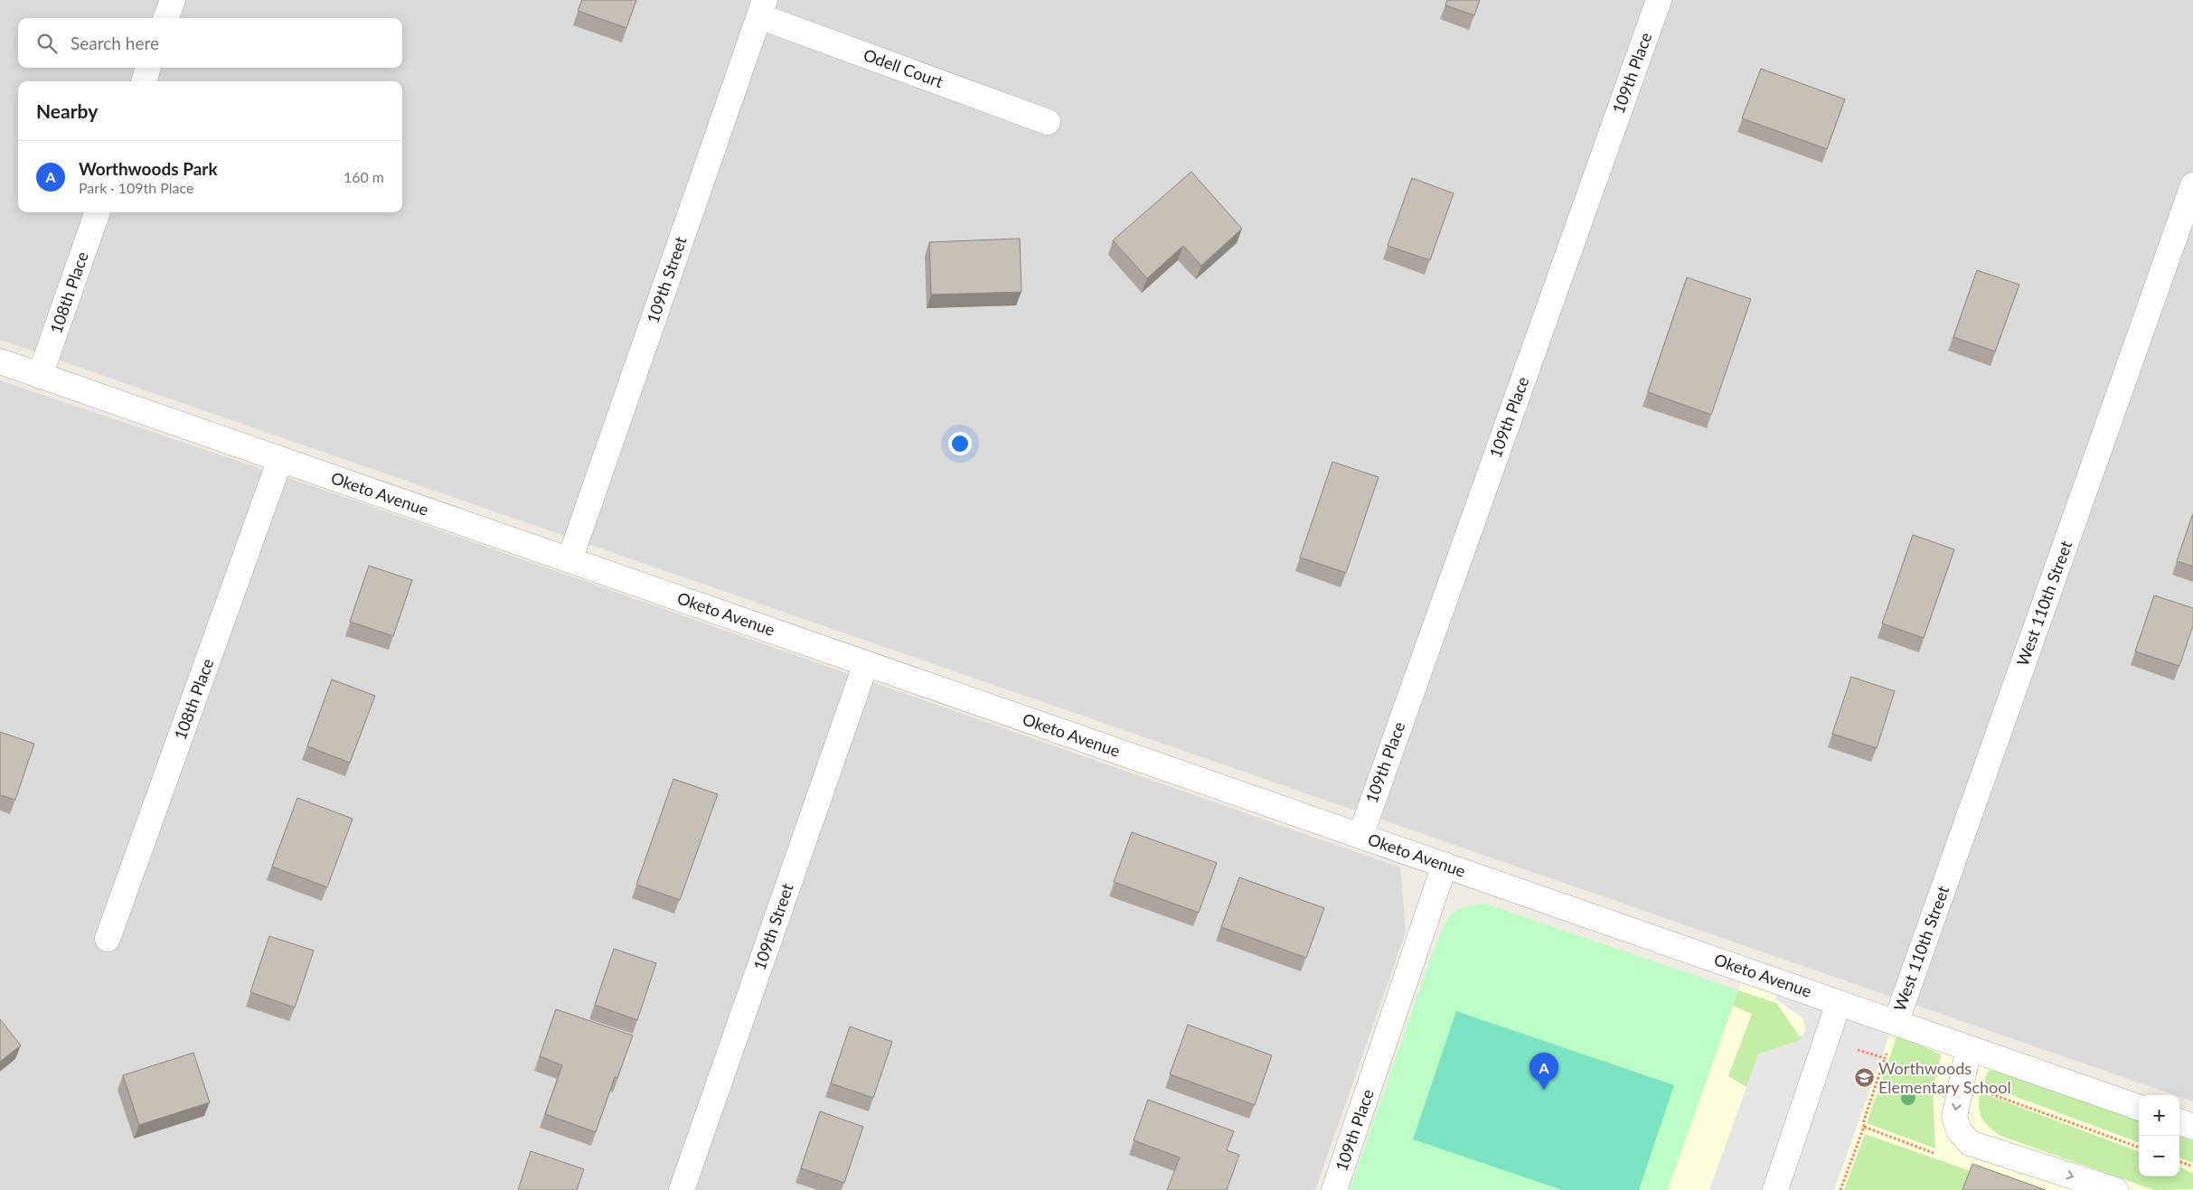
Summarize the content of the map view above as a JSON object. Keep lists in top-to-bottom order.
{
  "streets": {
    "street": [
      "Odell Court",
      "109th Place",
      "109th Street",
      "108th Place",
      "Oketo Avenue",
      "West 110th Street"
    ]
  },
  "crossings": [
    ["Odell Court", "109th Street"],
    ["109th Place", "Oketo Avenue"],
    ["109th Street", "Oketo Avenue"],
    ["108th Place", "Oketo Avenue"],
    ["Oketo Avenue", "West 110th Street"]
  ],
  "places": {
    "school or university": ["Worthwoods Elementary School"]
  },
  "page": {
    "search": "Search here",
    "heading": "Nearby",
    "list": [
      {
        "mark": "A",
        "name": "Worthwoods Park",
        "note": "Park · 109th Place",
        "value": "160 m"
      }
    ],
    "pins": "A",
    "map_buttons": ["+", "−"]
  }
}
